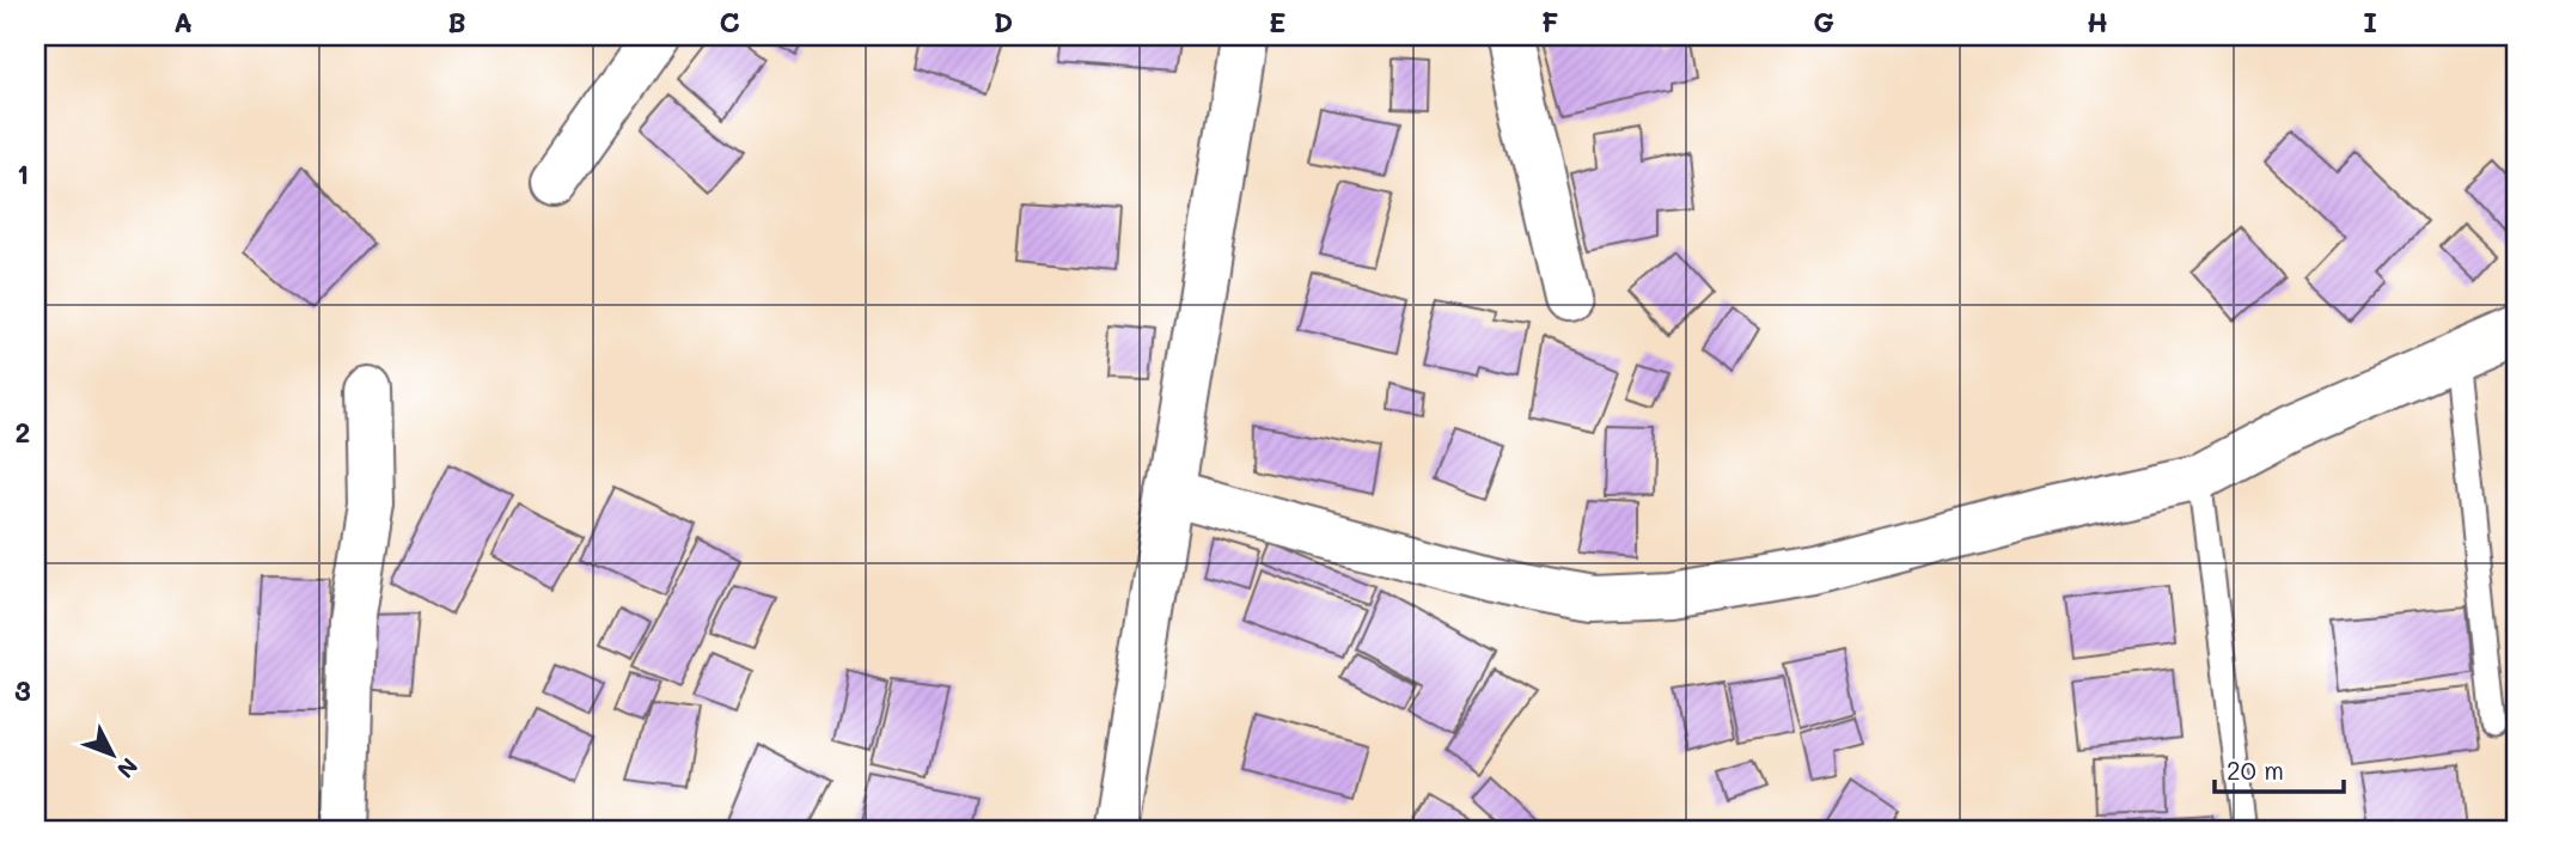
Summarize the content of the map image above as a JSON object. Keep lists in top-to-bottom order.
{
  "scale_bar": "20 m",
  "north": "bottom right",
  "grid": {
    "columns": [
      "A",
      "B",
      "C",
      "D",
      "E",
      "F",
      "G",
      "H",
      "I"
    ],
    "rows": ["1", "2", "3"]
  }
}
